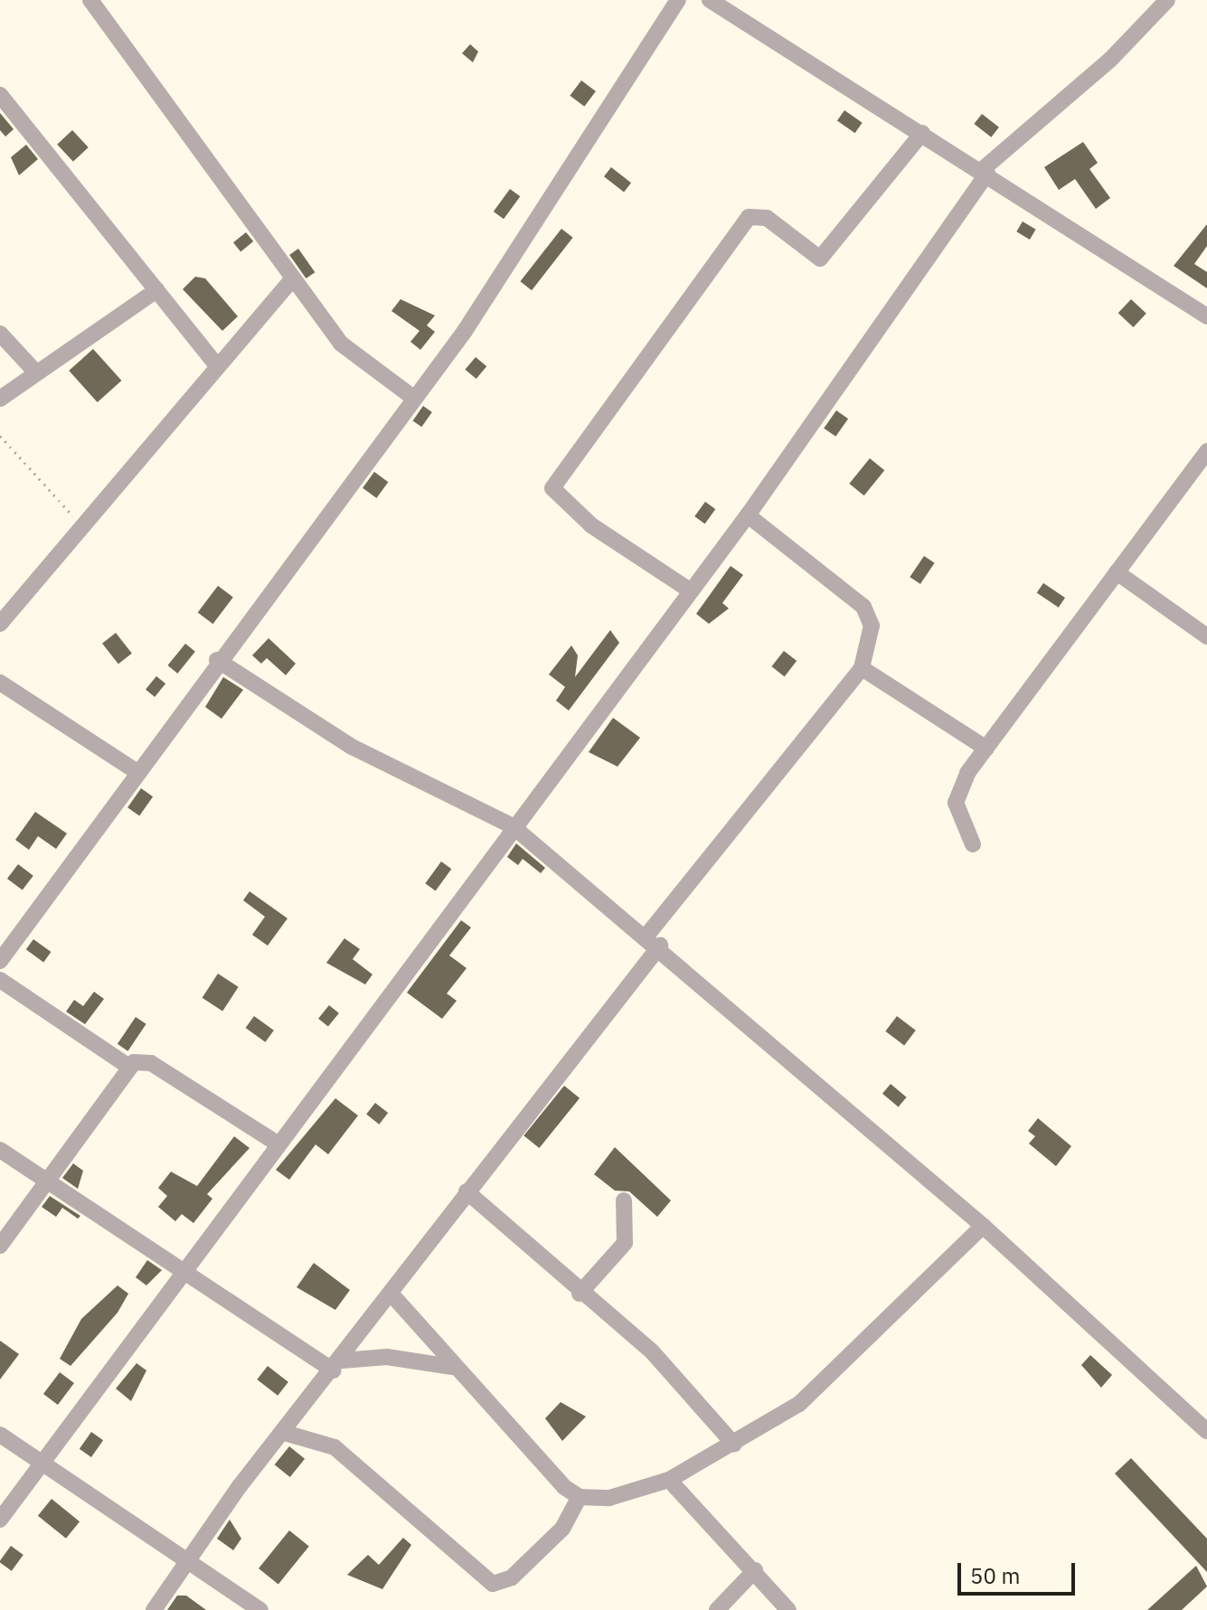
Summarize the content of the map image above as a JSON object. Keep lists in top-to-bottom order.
{
  "scale_bar": "50 m"
}
